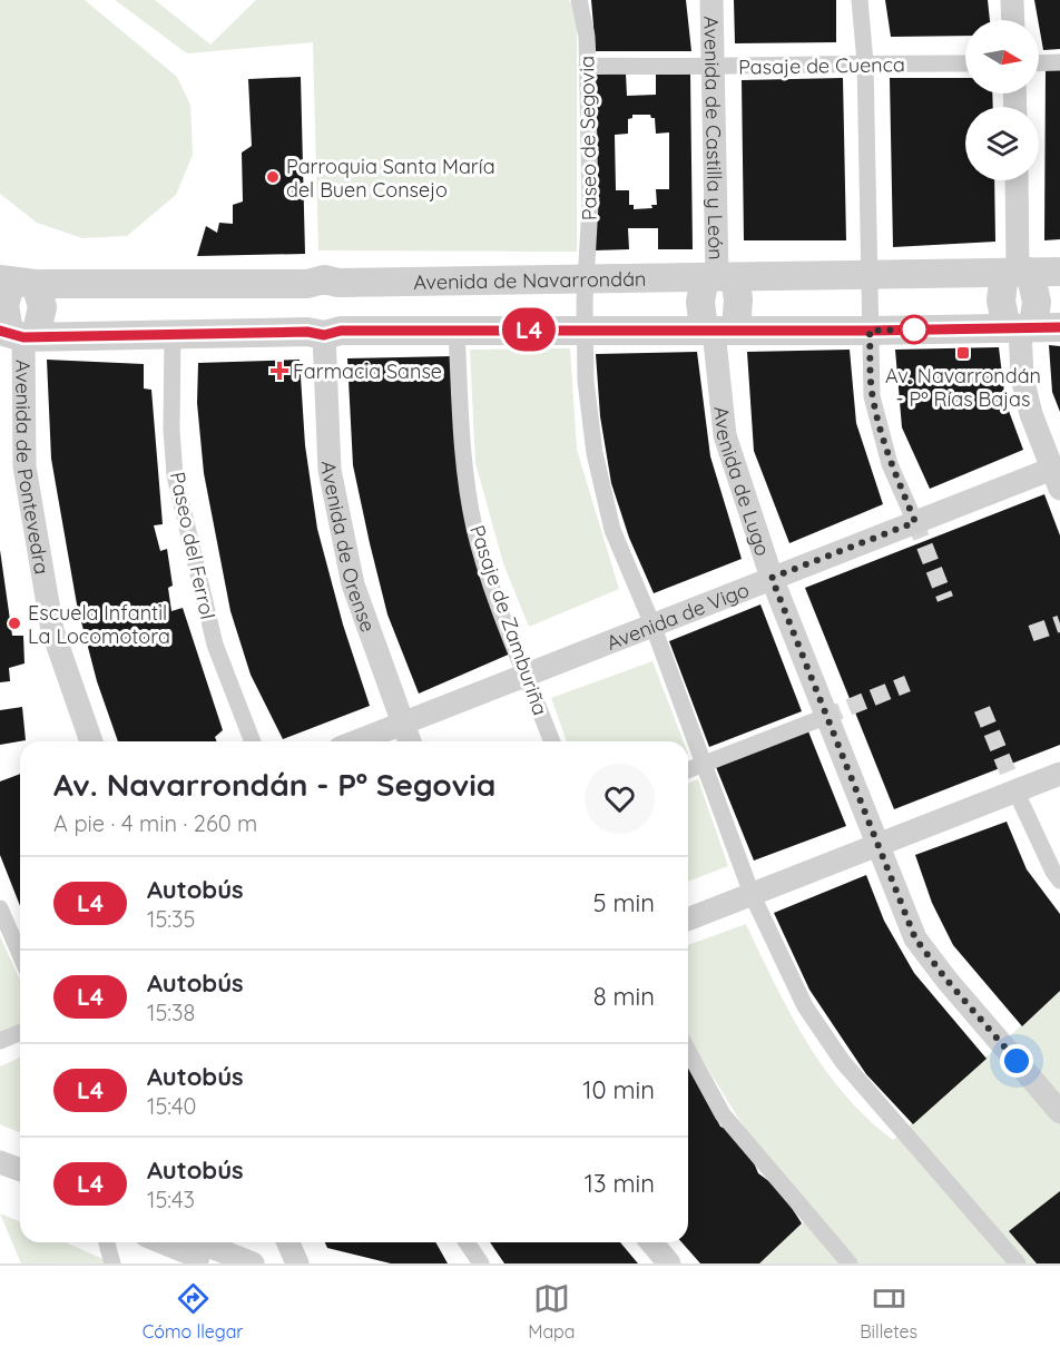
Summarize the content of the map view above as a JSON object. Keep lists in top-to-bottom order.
{
  "streets": {
    "street": [
      "Pasaje de Cuenca",
      "Paseo de Segovia",
      "Avenida de Castilla y León",
      "Avenida de Navarrondán",
      "Avenida de Pontevedra",
      "Avenida de Lugo",
      "Paseo del Ferrol",
      "Avenida de Orense",
      "Avenida de Vigo",
      "Pasaje de Zamburiña"
    ]
  },
  "crossings": [
    ["Pasaje de Cuenca", "Paseo de Segovia"],
    ["Pasaje de Cuenca", "Avenida de Castilla y León"],
    ["Paseo de Segovia", "Avenida de Navarrondán"],
    ["Paseo de Segovia", "Avenida de Vigo"],
    ["Avenida de Castilla y León", "Avenida de Navarrondán"],
    ["Avenida de Lugo", "Avenida de Vigo"],
    ["Avenida de Orense", "Avenida de Vigo"],
    ["Avenida de Vigo", "Pasaje de Zamburiña"]
  ],
  "places": {
    "other": ["Parroquia Santa María del Buen Consejo", "Escuela Infantil La Locomotora"],
    "transit": ["Av. Navarrondán - Pº Rías Bajas"],
    "health": ["Farmacia Sanse"]
  },
  "lines": ["bus line L4"],
  "north": "right",
  "page": {
    "on_map": "L4",
    "heading": ["Av. Navarrondán - Pº Segovia", "A pie · 4 min · 260 m"],
    "list": [
      {
        "mark": "L4",
        "name": "Autobús",
        "note": "15:35",
        "value": "5 min"
      },
      {
        "mark": "L4",
        "name": "Autobús",
        "note": "15:38",
        "value": "8 min"
      },
      {
        "mark": "L4",
        "name": "Autobús",
        "note": "15:40",
        "value": "10 min"
      },
      {
        "mark": "L4",
        "name": "Autobús",
        "note": "15:43",
        "value": "13 min"
      }
    ],
    "tabs": ["Cómo llegar", "Mapa", "Billetes"]
  }
}
